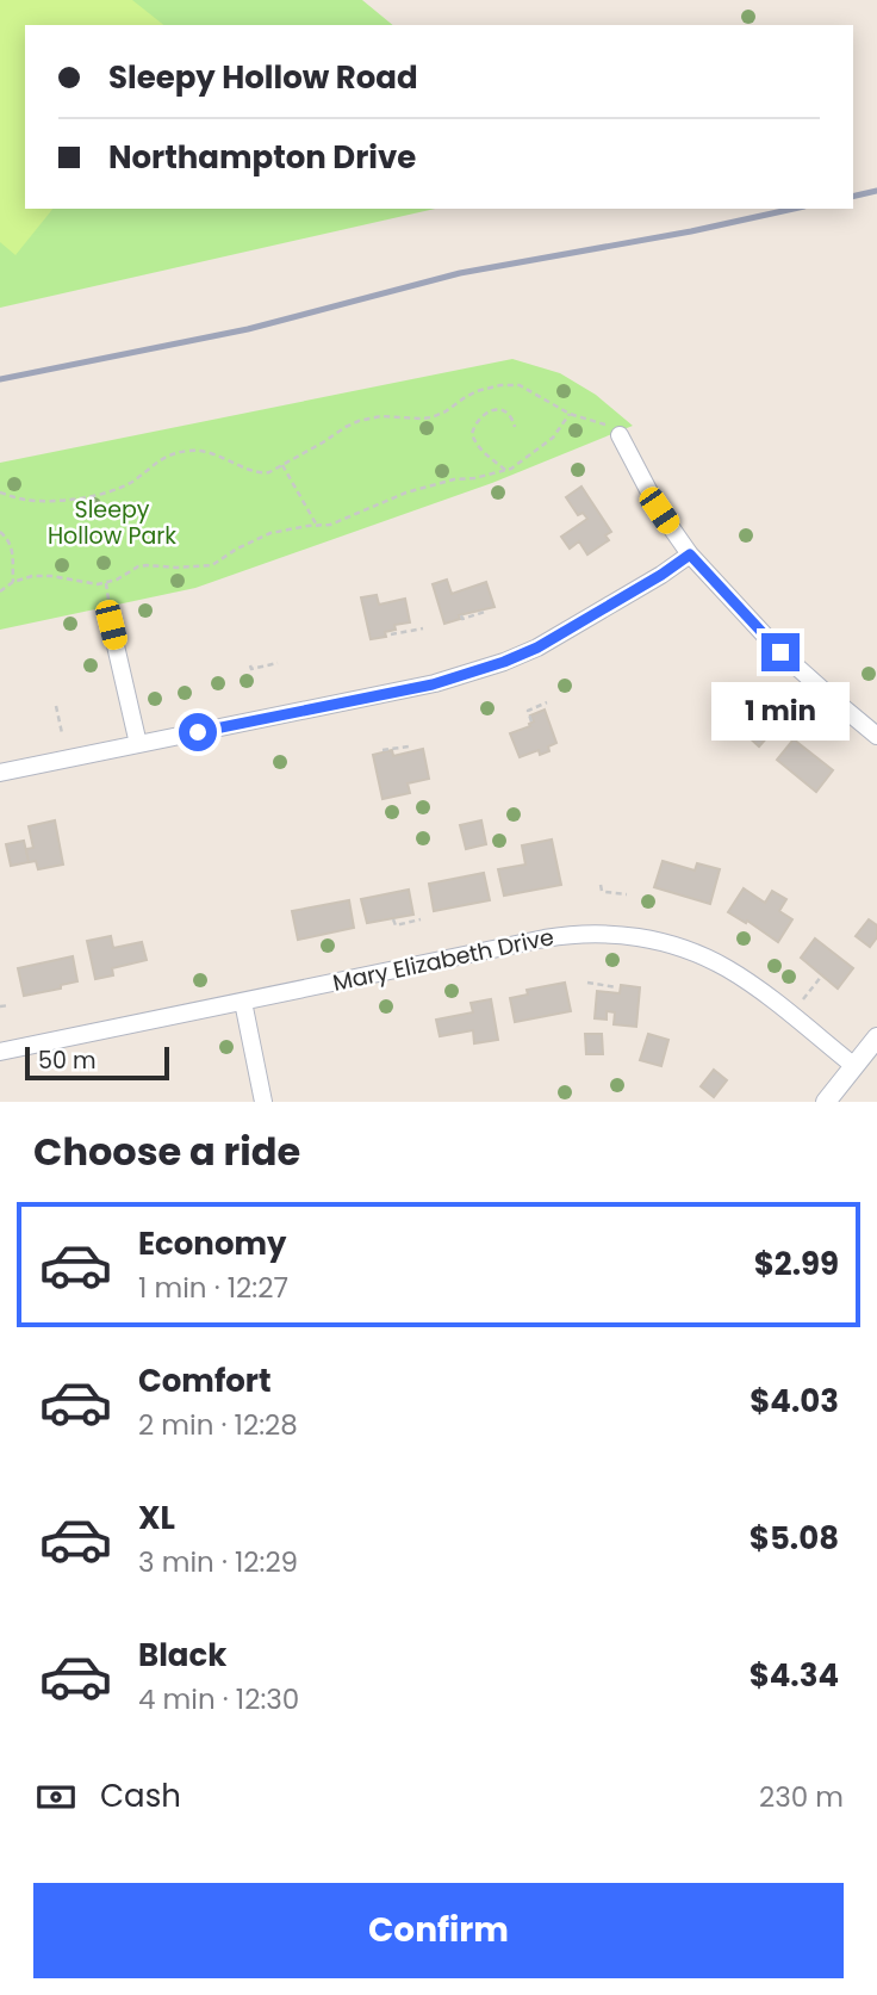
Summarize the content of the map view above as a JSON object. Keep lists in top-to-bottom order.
{
  "streets": {
    "street": ["Mary Elizabeth Drive"]
  },
  "parks": ["Sleepy Hollow Park"],
  "scale_bar": "50 m",
  "page": {
    "banner": ["Sleepy Hollow Road", "Northampton Drive"],
    "bubble": "1 min",
    "scale": "50 m",
    "heading": "Choose a ride",
    "list": [
      {
        "name": "Economy",
        "note": "1 min · 12:27",
        "value": "$2.99"
      },
      {
        "name": "Comfort",
        "note": "2 min · 12:28",
        "value": "$4.03"
      },
      {
        "name": "XL",
        "note": "3 min · 12:29",
        "value": "$5.08"
      },
      {
        "name": "Black",
        "note": "4 min · 12:30",
        "value": "$4.34"
      }
    ],
    "pay": ["Cash", "230 m"],
    "buttons": "Confirm"
  }
}
